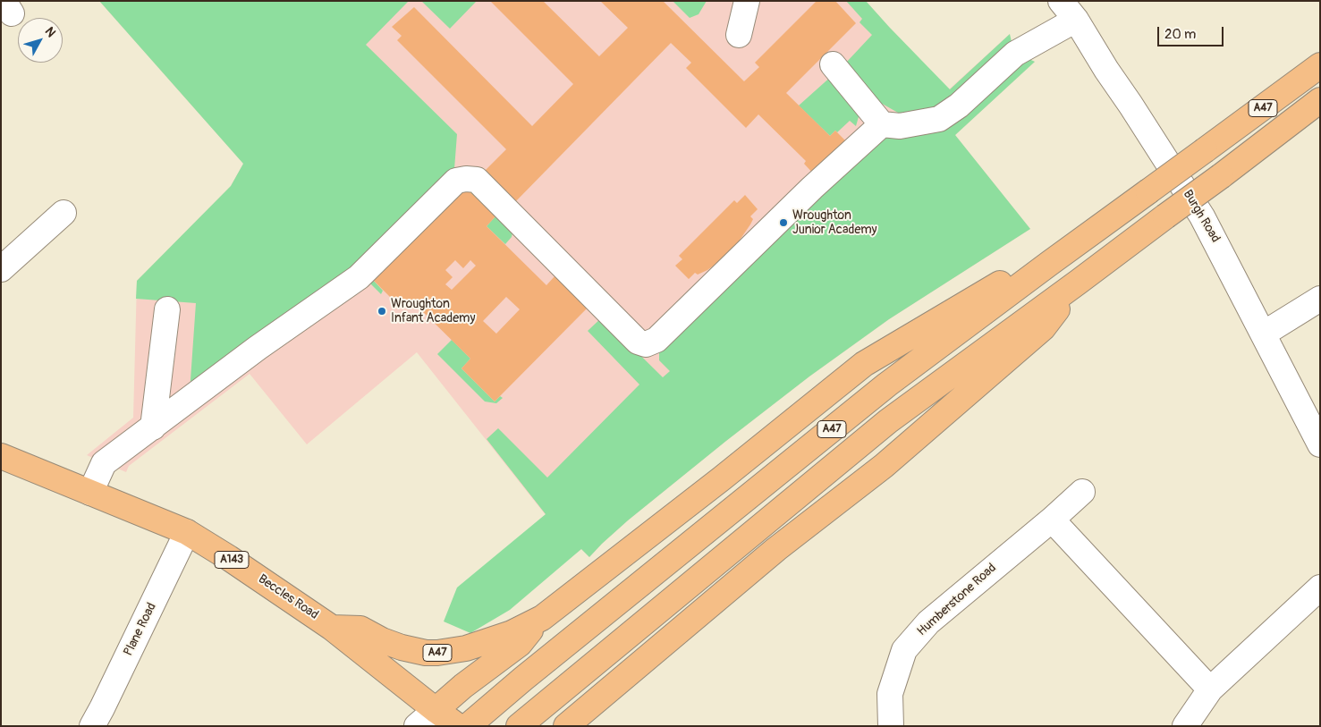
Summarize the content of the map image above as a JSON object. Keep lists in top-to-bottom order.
{
  "streets": {
    "highway": ["A47", "A143", "Beccles Road"],
    "street": ["Burgh Road", "Humberstone Road", "Plane Road"]
  },
  "crossings": [
    ["A47", "Beccles Road"],
    ["Beccles Road", "Plane Road"]
  ],
  "places": ["Wroughton Junior Academy", "Wroughton Infant Academy"],
  "scale_bar": "20 m",
  "north": "top right"
}
